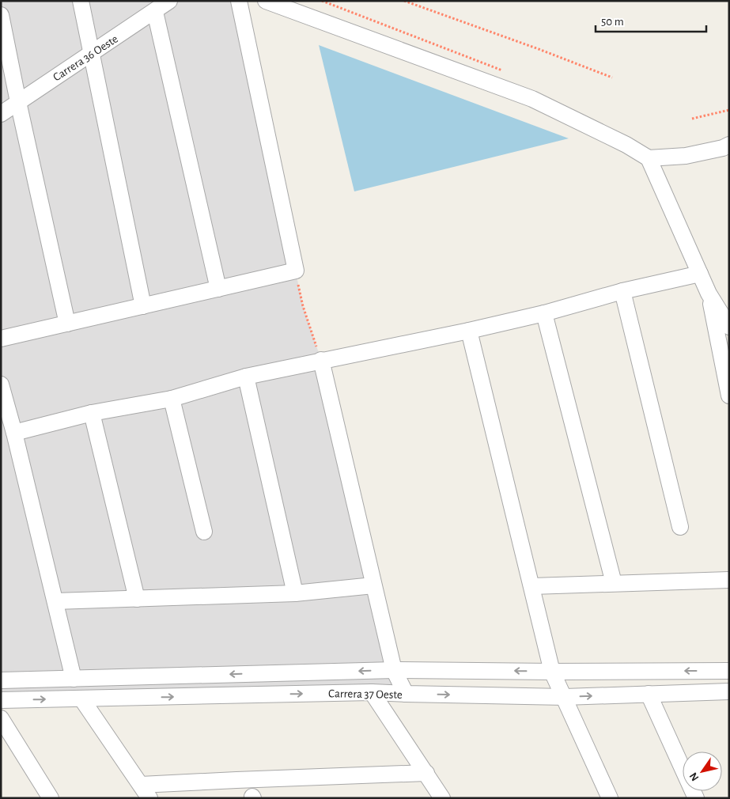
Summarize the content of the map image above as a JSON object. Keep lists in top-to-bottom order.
{
  "streets": {
    "street": ["Carrera 36 Oeste", "Carrera 37 Oeste"]
  },
  "scale_bar": "50 m",
  "north": "bottom left"
}
